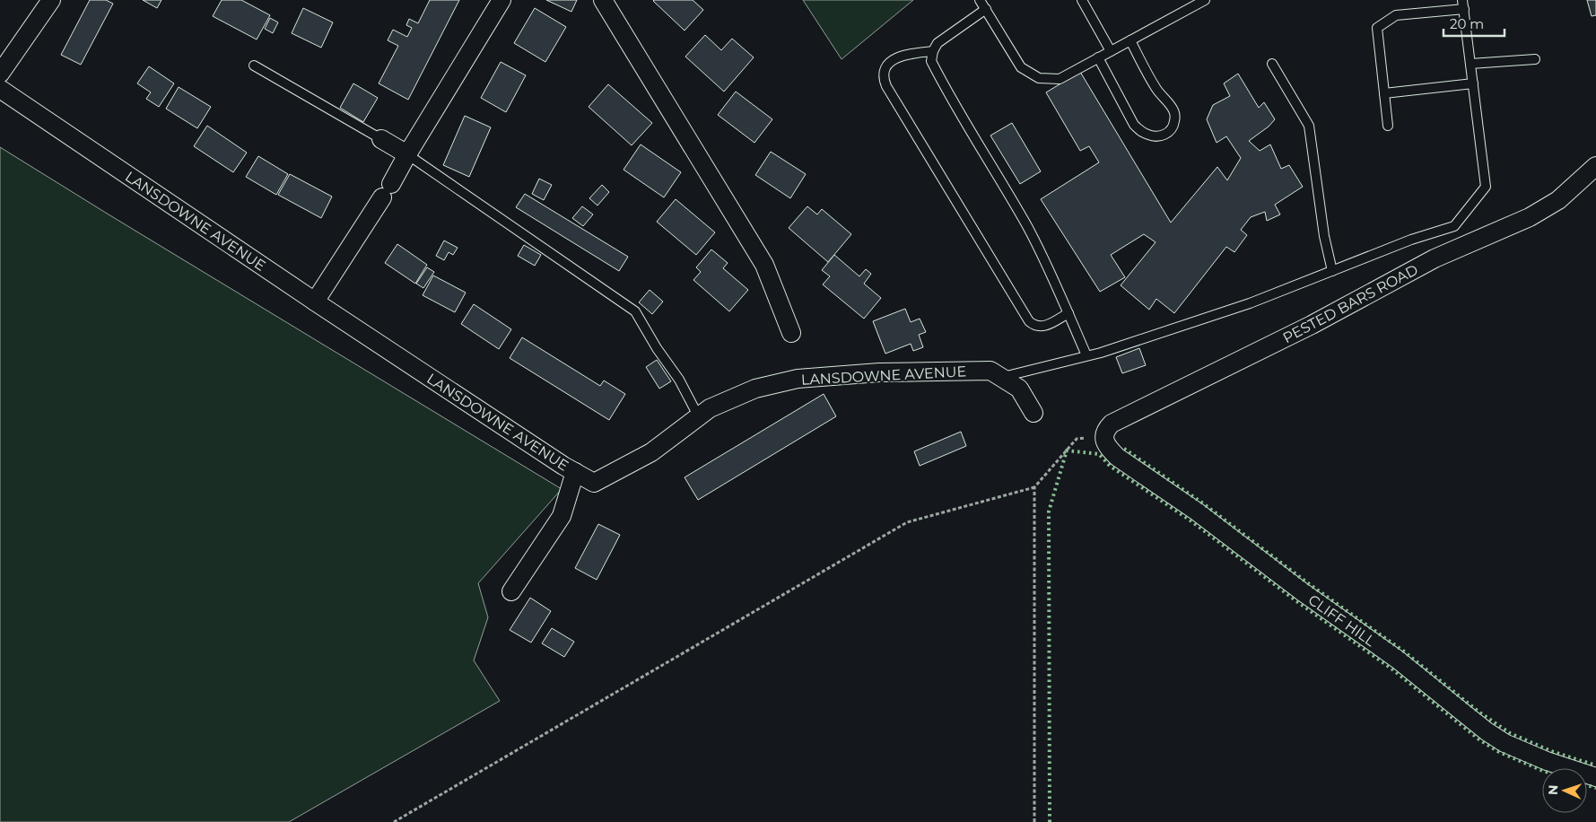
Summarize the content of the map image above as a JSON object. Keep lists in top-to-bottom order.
{
  "streets": {
    "street": ["LANSDOWNE AVENUE", "PESTED BARS ROAD", "CLIFF HILL"]
  },
  "crossings": [
    ["PESTED BARS ROAD", "CLIFF HILL"]
  ],
  "scale_bar": "20 m",
  "north": "left"
}
